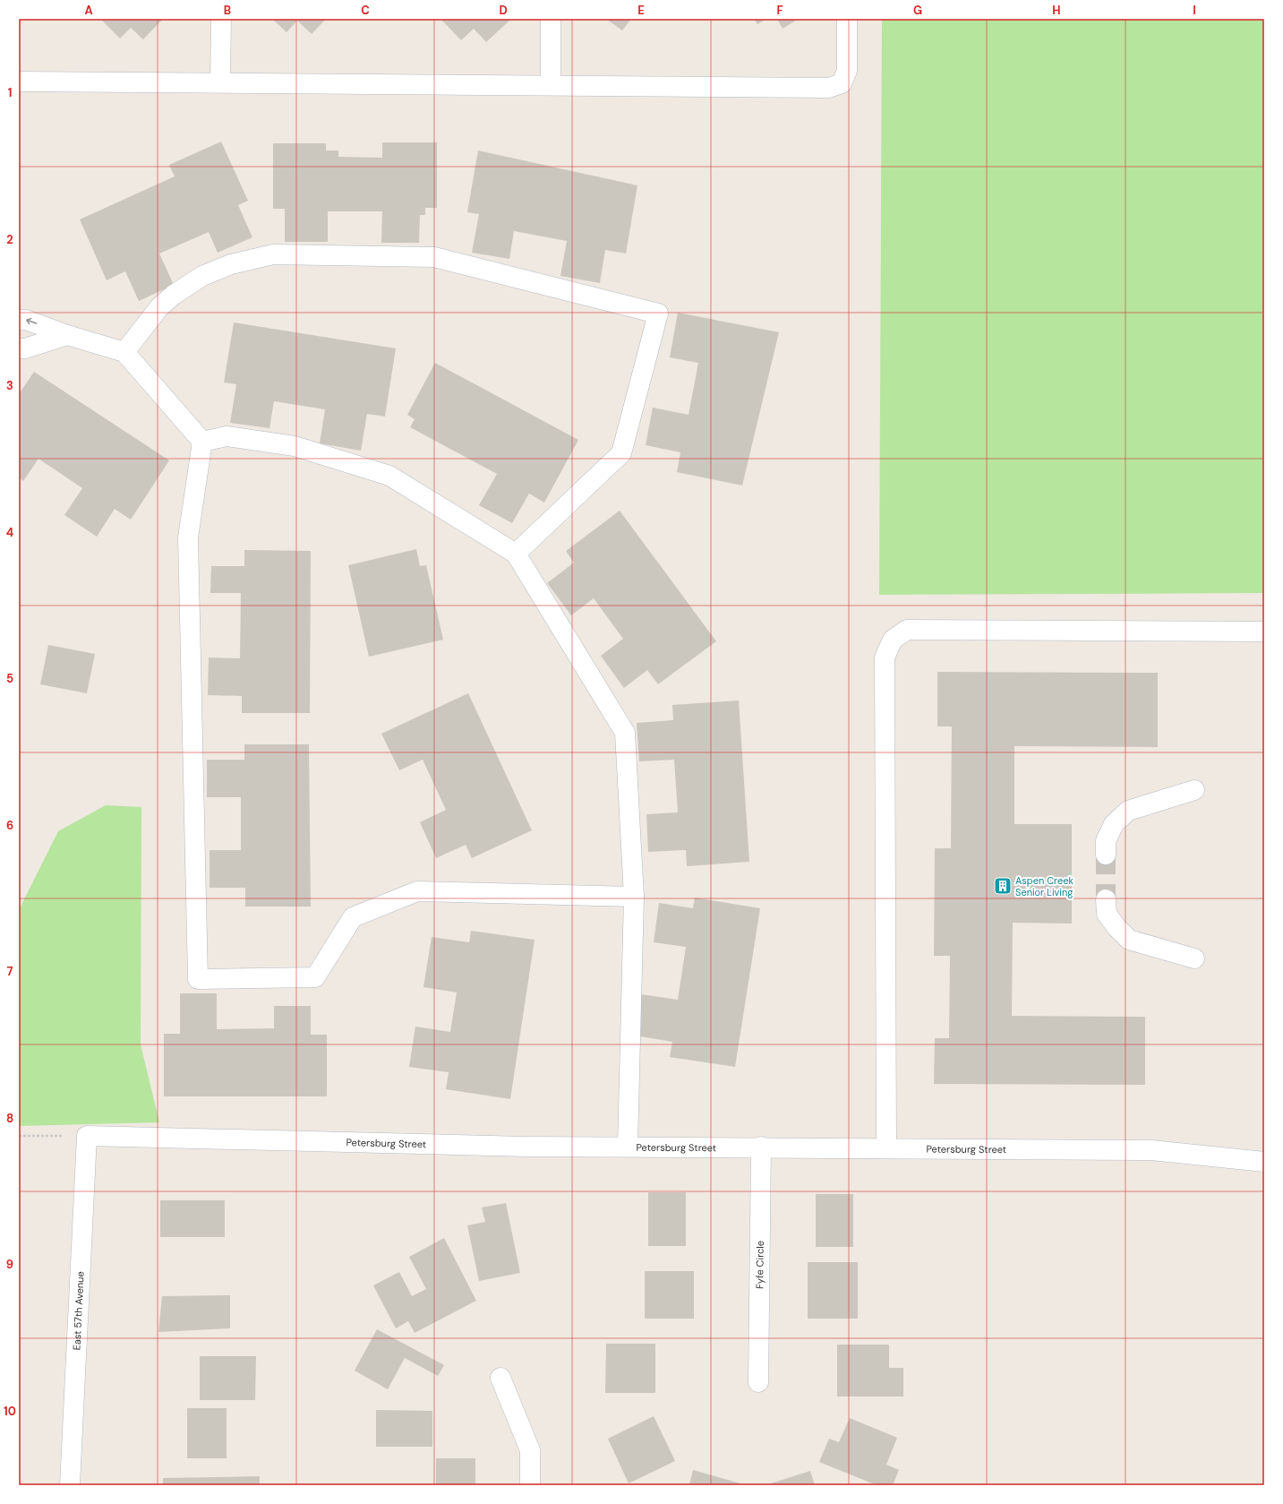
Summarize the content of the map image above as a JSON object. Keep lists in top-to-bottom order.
{
  "streets": {
    "street": ["Petersburg Street", "Fyfe Circle", "East 57th Avenue"]
  },
  "crossings": [
    ["Petersburg Street", "Fyfe Circle"],
    ["Petersburg Street", "East 57th Avenue"]
  ],
  "places": {
    "building": ["Aspen Creek Senior Living"]
  },
  "grid": {
    "columns": [
      "A",
      "B",
      "C",
      "D",
      "E",
      "F",
      "G",
      "H",
      "I"
    ],
    "rows": [
      "1",
      "2",
      "3",
      "4",
      "5",
      "6",
      "7",
      "8",
      "9",
      "10"
    ]
  }
}
